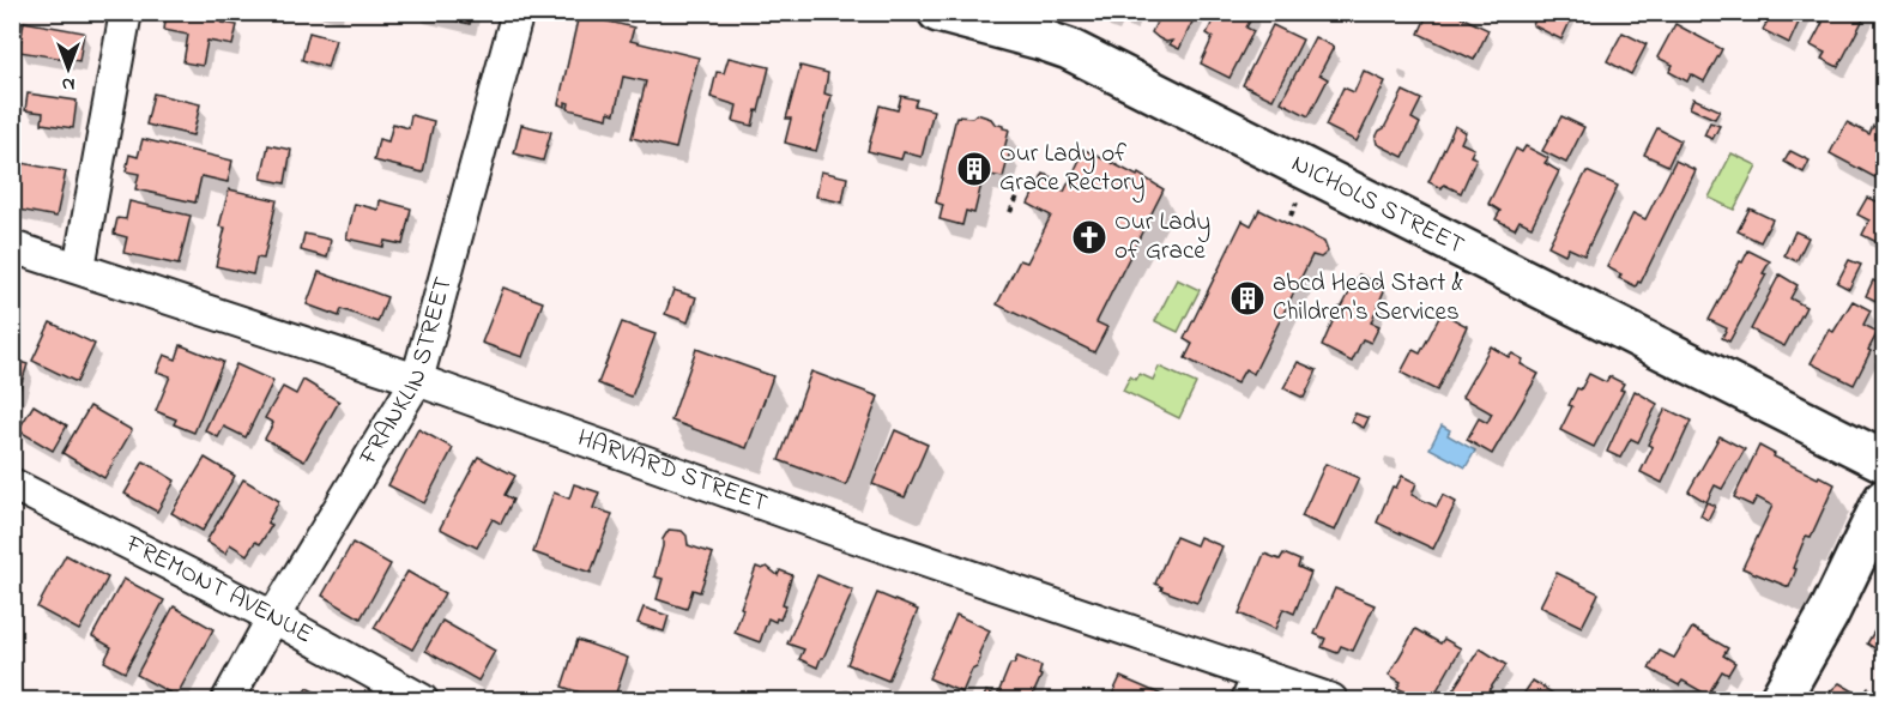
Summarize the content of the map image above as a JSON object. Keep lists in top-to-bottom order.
{
  "streets": {
    "street": [
      "NICHOLS STREET",
      "FRANKLIN STREET",
      "HARVARD STREET",
      "FREMONT AVENUE"
    ]
  },
  "crossings": [
    ["FRANKLIN STREET", "HARVARD STREET"],
    ["FRANKLIN STREET", "FREMONT AVENUE"]
  ],
  "places": {
    "building": ["Our Lady of Grace Rectory", "abcd Head Start & Children's Services"],
    "church": ["Our Lady of Grace"]
  },
  "north": "bottom"
}
